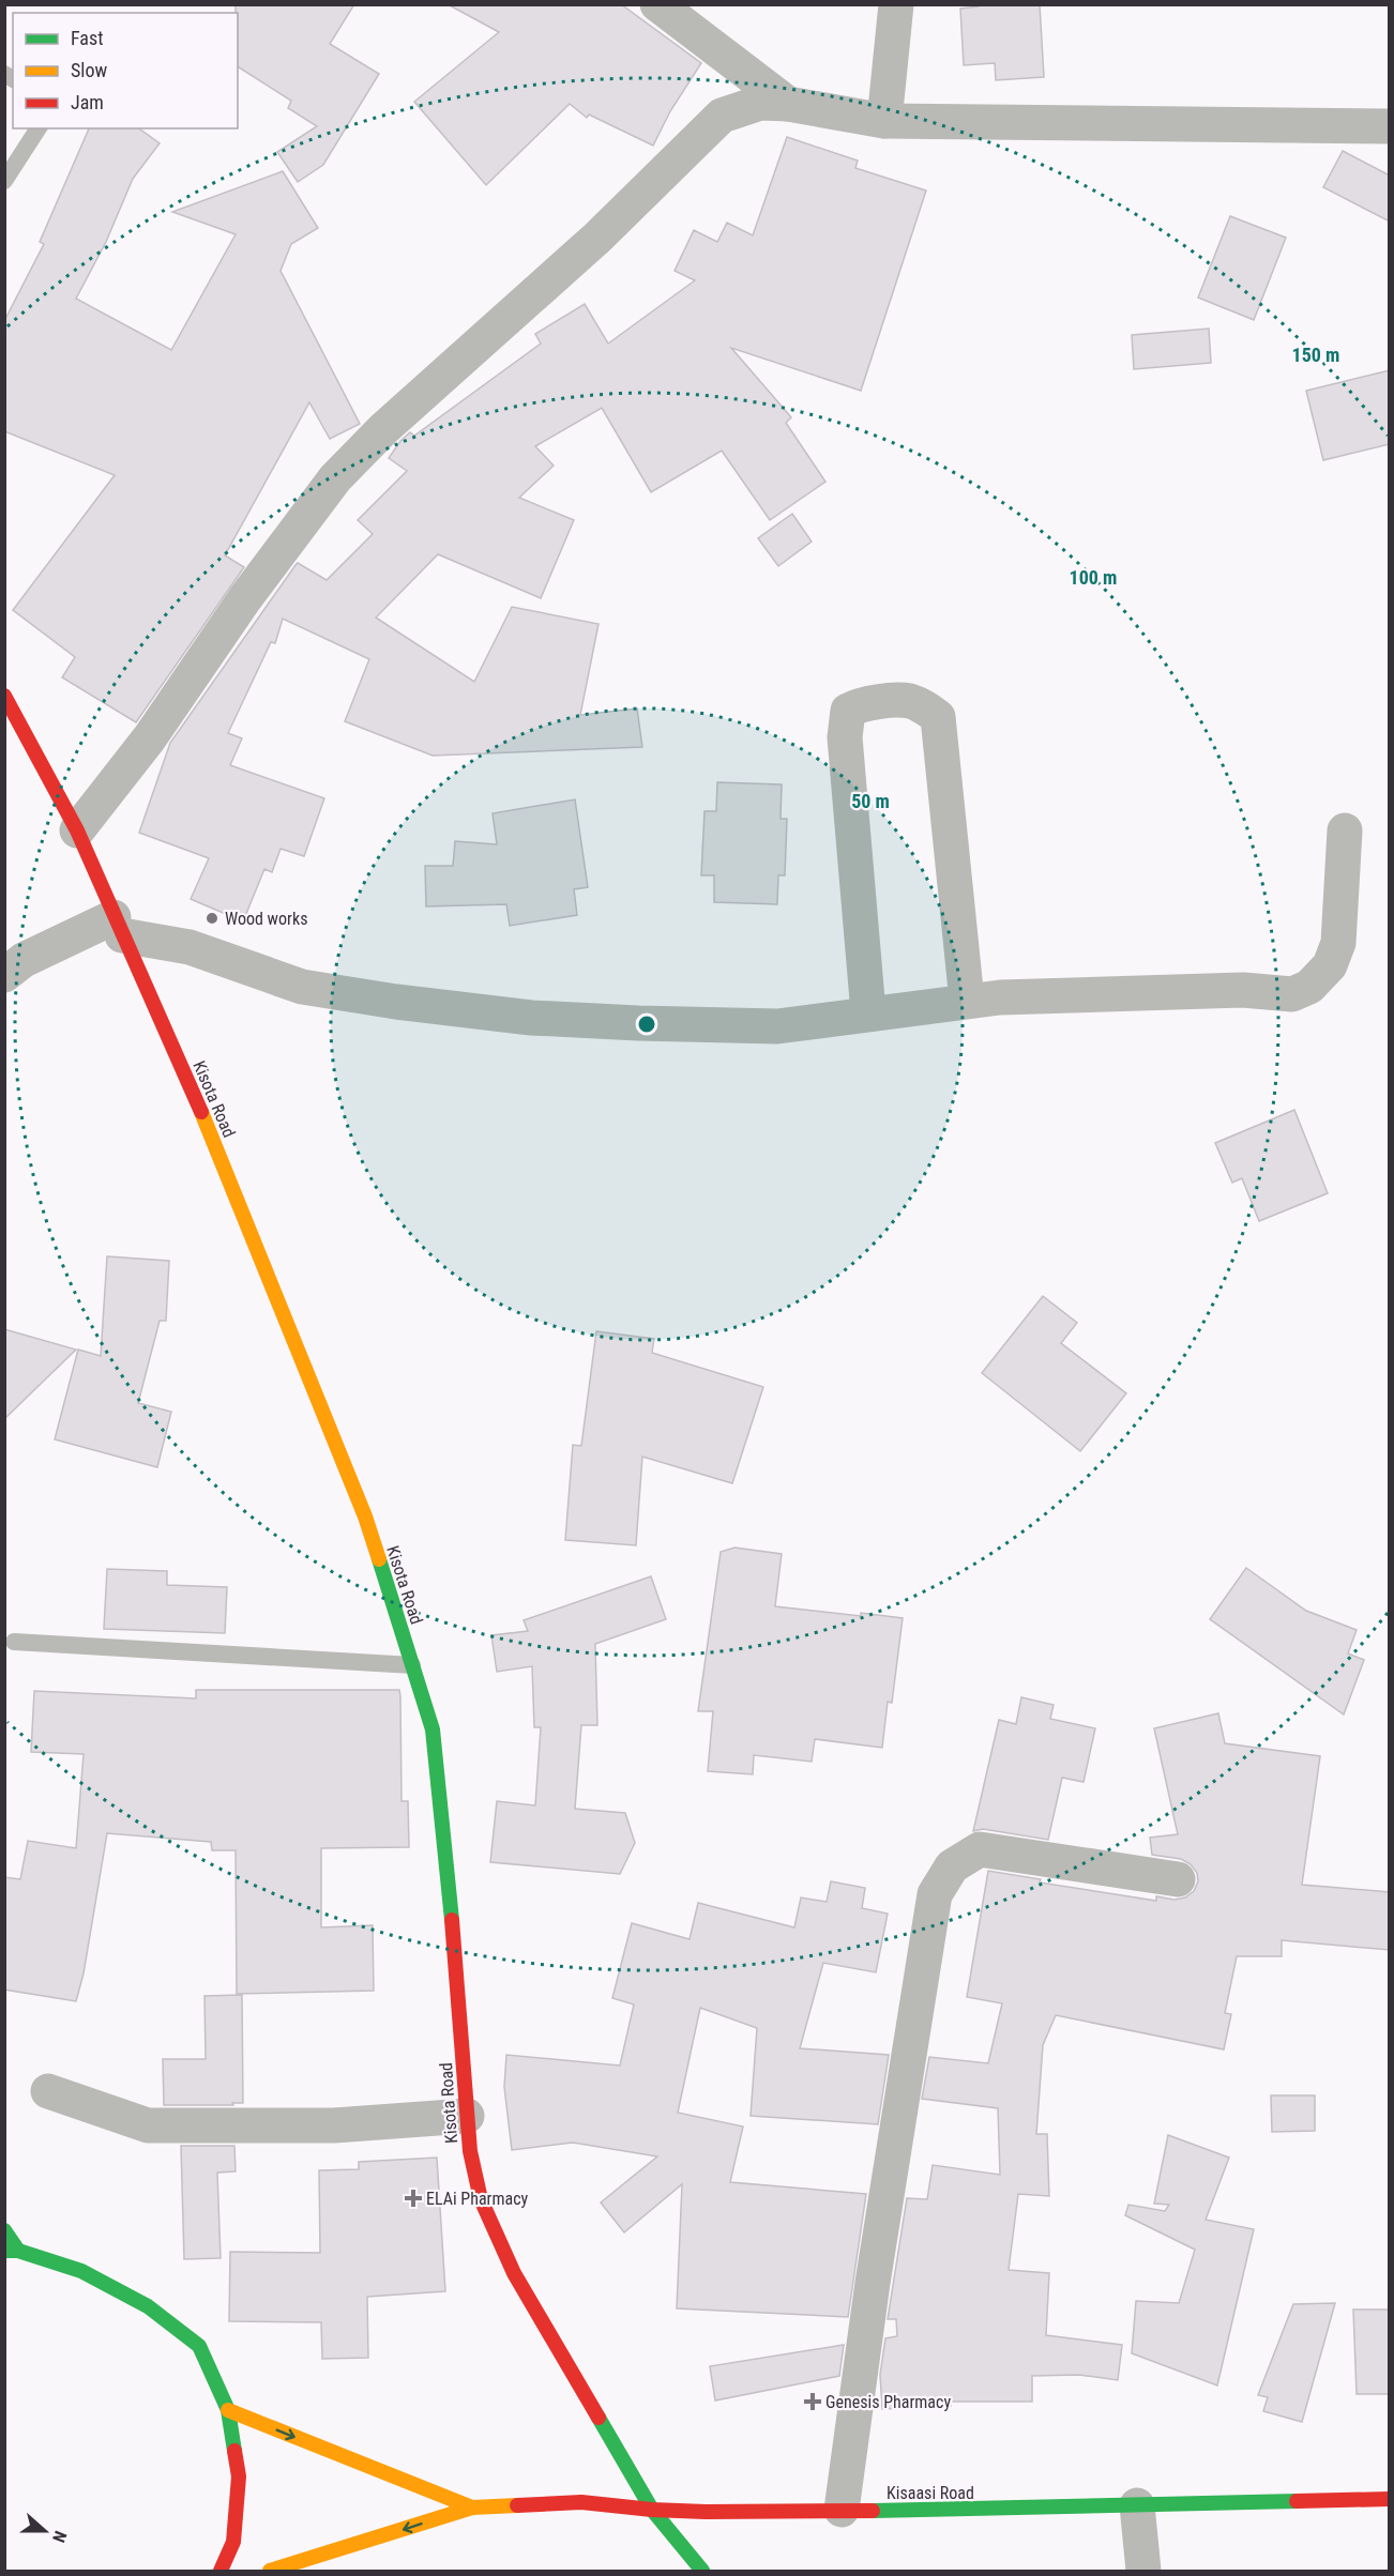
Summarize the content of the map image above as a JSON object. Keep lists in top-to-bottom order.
{
  "streets": {
    "main road": ["Kisota Road", "Kisaasi Road"]
  },
  "crossings": [
    ["Kisota Road", "Kisaasi Road"]
  ],
  "places": {
    "other": ["Wood works"],
    "health": ["ELAi Pharmacy", "Genesis Pharmacy"]
  },
  "legend": ["Fast", "Slow", "Jam"],
  "north": "right",
  "rings": ["150 m", "100 m", "50 m"]
}
